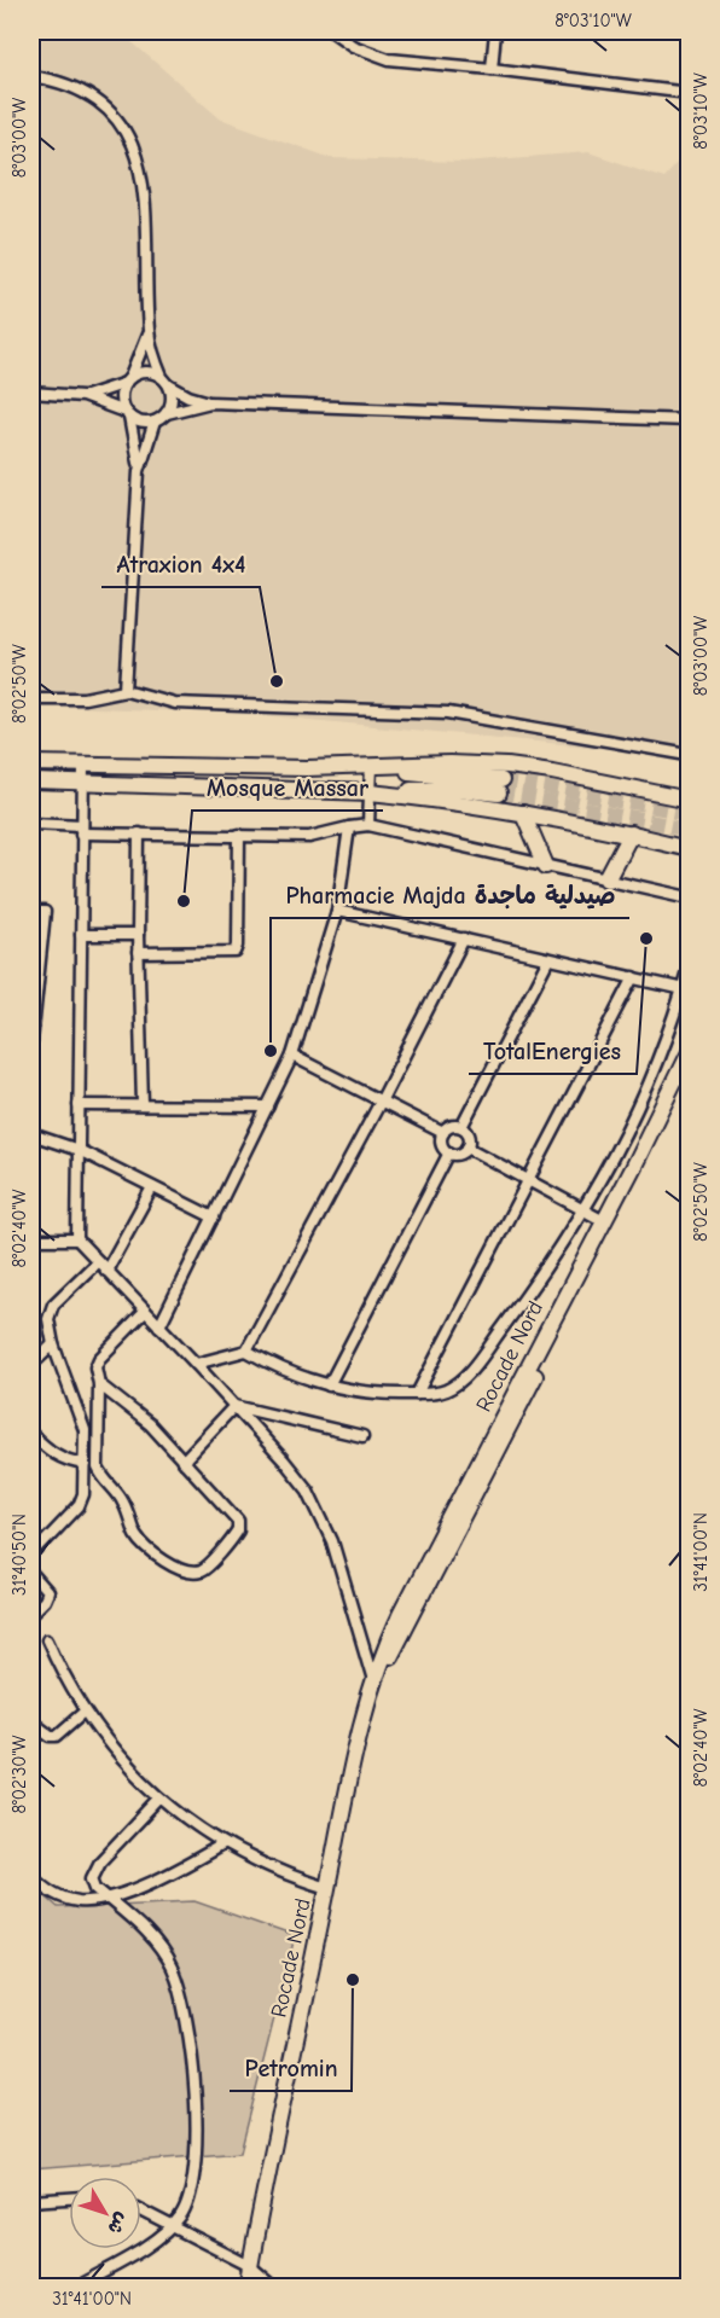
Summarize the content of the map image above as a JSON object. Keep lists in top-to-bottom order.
{
  "streets": {
    "highway": ["Rocade Nord"]
  },
  "places": [
    "Atraxion 4x4",
    "Mosque Massar",
    "TotalEnergies",
    "Pharmacie Majda صيدلية ماجدة",
    "Petromin"
  ],
  "north": "bottom right",
  "coordinates": [
    "8°03'10\"W",
    "8°03'00\"W",
    "8°02'50\"W",
    "8°02'40\"W",
    "31°41'00\"N",
    "31°40'50\"N",
    "8°02'30\"W"
  ]
}
